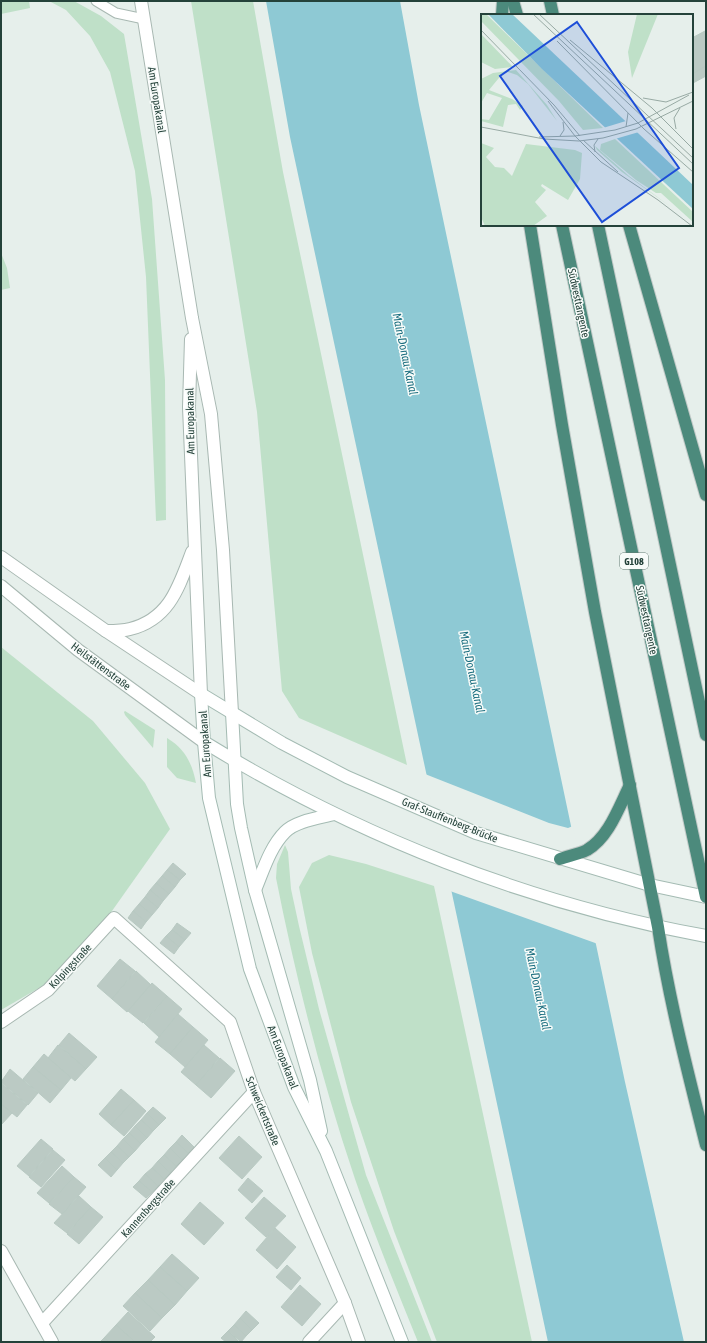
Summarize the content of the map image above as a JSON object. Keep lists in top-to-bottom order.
{
  "streets": {
    "highway": ["Südwesttangente", "G108"],
    "street": [
      "Am Europakanal",
      "Heilstättenstraße",
      "Graf-Stauffenberg-Brücke",
      "Kolpingstraße",
      "Schweickertstraße",
      "Kannenbergstraße"
    ]
  },
  "crossings": [
    ["Am Europakanal", "Heilstättenstraße"],
    ["Am Europakanal", "Graf-Stauffenberg-Brücke"],
    ["Südwesttangente", "Graf-Stauffenberg-Brücke"],
    ["Kolpingstraße", "Schweickertstraße"],
    ["Schweickertstraße", "Kannenbergstraße"]
  ],
  "water": ["Main-Donau-Kanal"]
}
